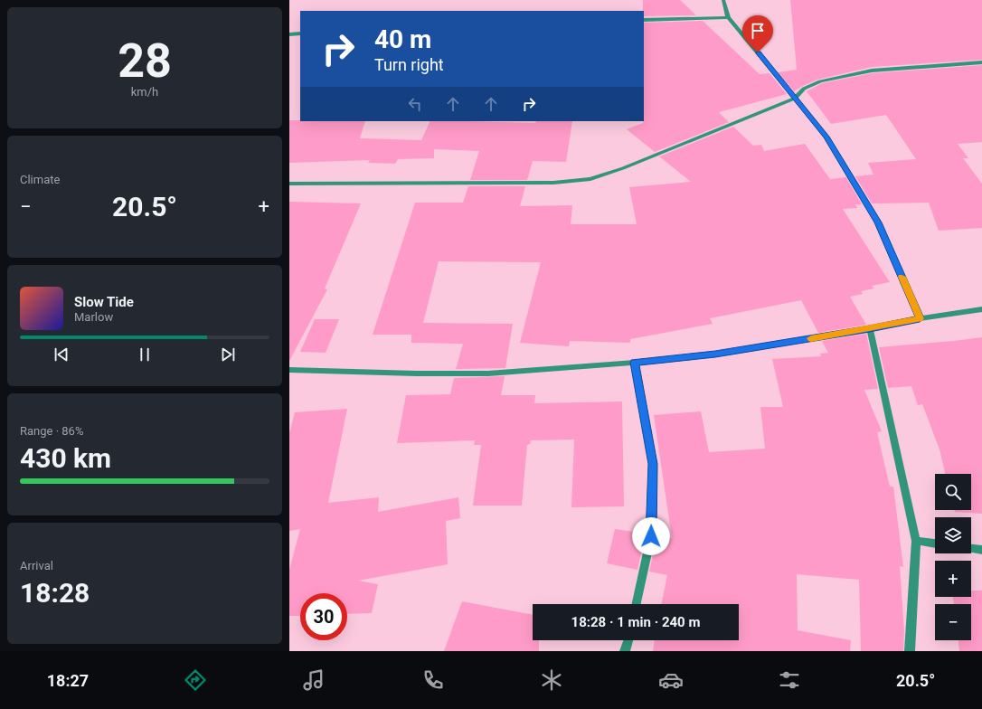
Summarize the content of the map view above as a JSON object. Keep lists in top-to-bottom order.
{
  "page": {
    "tile": [
      ["28", "km/h"],
      "Climate",
      ["Range · 86%", "430 km"],
      ["Arrival", "18:28"]
    ],
    "turn": ["40 m", "Turn right"],
    "heat": ["−", "20.5°", "+"],
    "song": ["Slow Tide", "Marlow"],
    "map_buttons": ["+", "−"],
    "limit": "30",
    "trip": "18:28 · 1 min · 240 m",
    "tabs": ["18:27", "20.5°"]
  }
}
